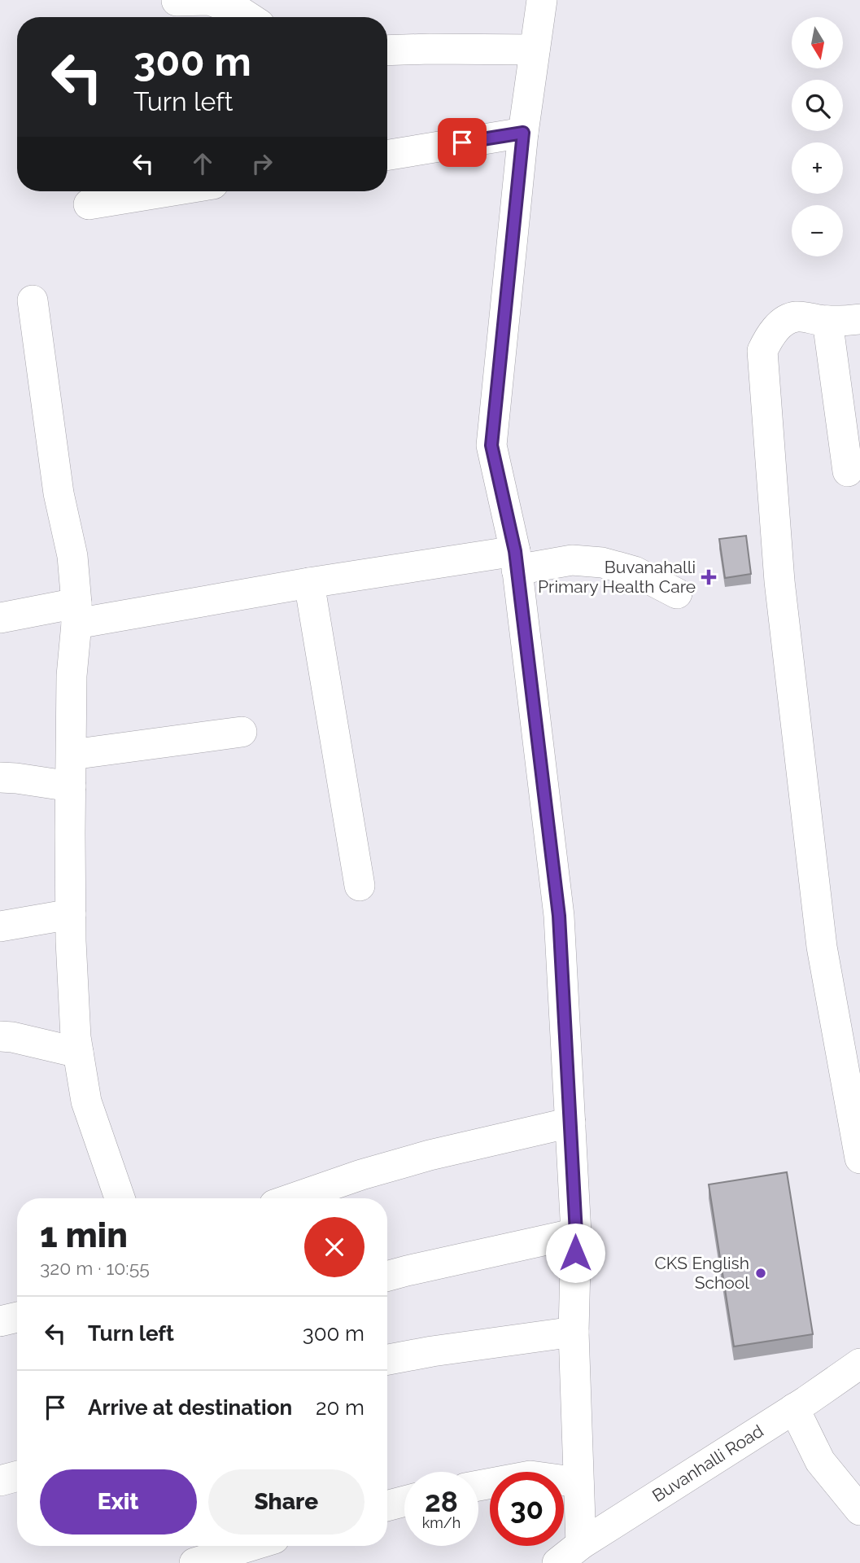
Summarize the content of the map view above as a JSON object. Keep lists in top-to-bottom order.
{
  "streets": {
    "street": ["Buvanhalli Road"]
  },
  "places": {
    "health": ["Buvanahalli Primary Health Care"],
    "other": ["CKS English School"]
  },
  "north": "bottom",
  "page": {
    "map_buttons": ["+", "−"],
    "turn": ["300 m", "Turn left"],
    "heading": ["1 min", "320 m · 10:55"],
    "list": [
      {
        "name": "Turn left",
        "value": "300 m"
      },
      {
        "name": "Arrive at destination",
        "value": "20 m"
      }
    ],
    "buttons": ["Exit", "Share"],
    "speed": "28 km/h",
    "limit": "30"
  }
}
